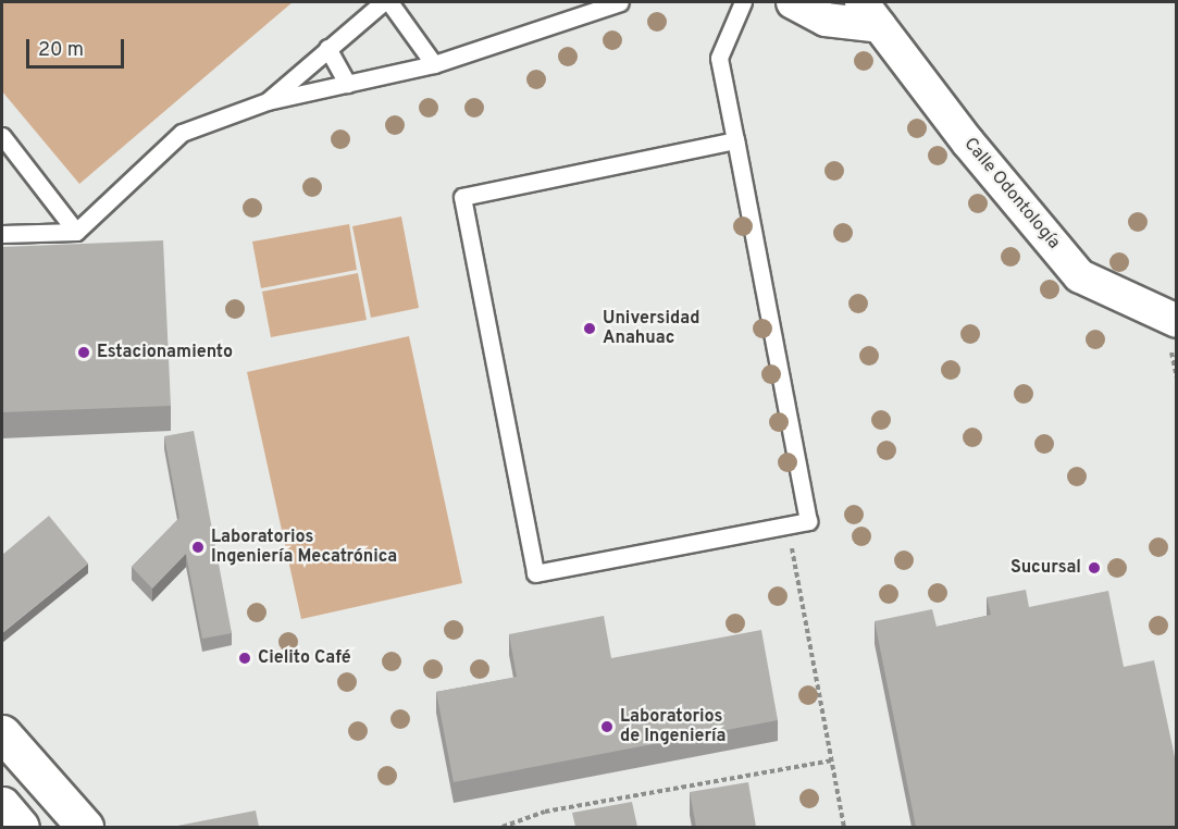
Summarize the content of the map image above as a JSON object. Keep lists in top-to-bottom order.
{
  "streets": {
    "street": ["Calle Odontología"]
  },
  "places": [
    "Universidad Anahuac",
    "Estacionamiento",
    "Laboratorios Ingeniería Mecatrónica",
    "Sucursal",
    "Cielito Café",
    "Laboratorios de Ingeniería"
  ],
  "scale_bar": "20 m"
}
